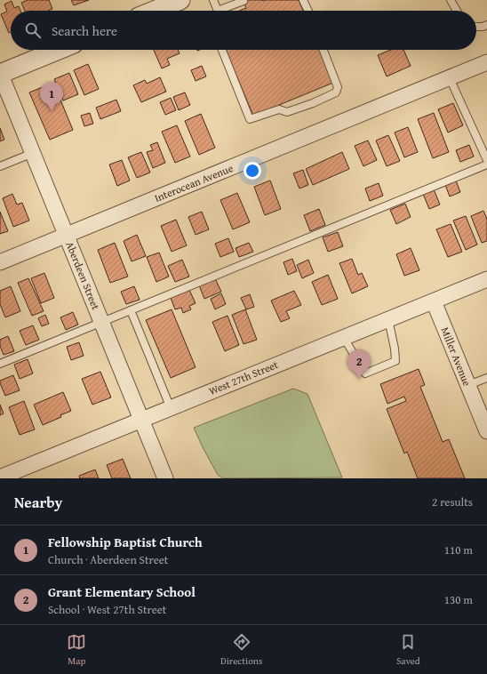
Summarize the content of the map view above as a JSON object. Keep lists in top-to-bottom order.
{
  "streets": {
    "street": [
      "Interocean Avenue",
      "Aberdeen Street",
      "Miller Avenue",
      "West 27th Street"
    ]
  },
  "crossings": [
    ["Interocean Avenue", "Aberdeen Street"],
    ["Aberdeen Street", "West 27th Street"],
    ["Miller Avenue", "West 27th Street"]
  ],
  "page": {
    "search": "Search here",
    "pins": ["1", "2"],
    "heading": ["Nearby", "2 results"],
    "list": [
      {
        "mark": "1",
        "name": "Fellowship Baptist Church",
        "note": "Church · Aberdeen Street",
        "value": "110 m"
      },
      {
        "mark": "2",
        "name": "Grant Elementary School",
        "note": "School · West 27th Street",
        "value": "130 m"
      }
    ],
    "nav": ["Map", "Directions", "Saved"]
  }
}
